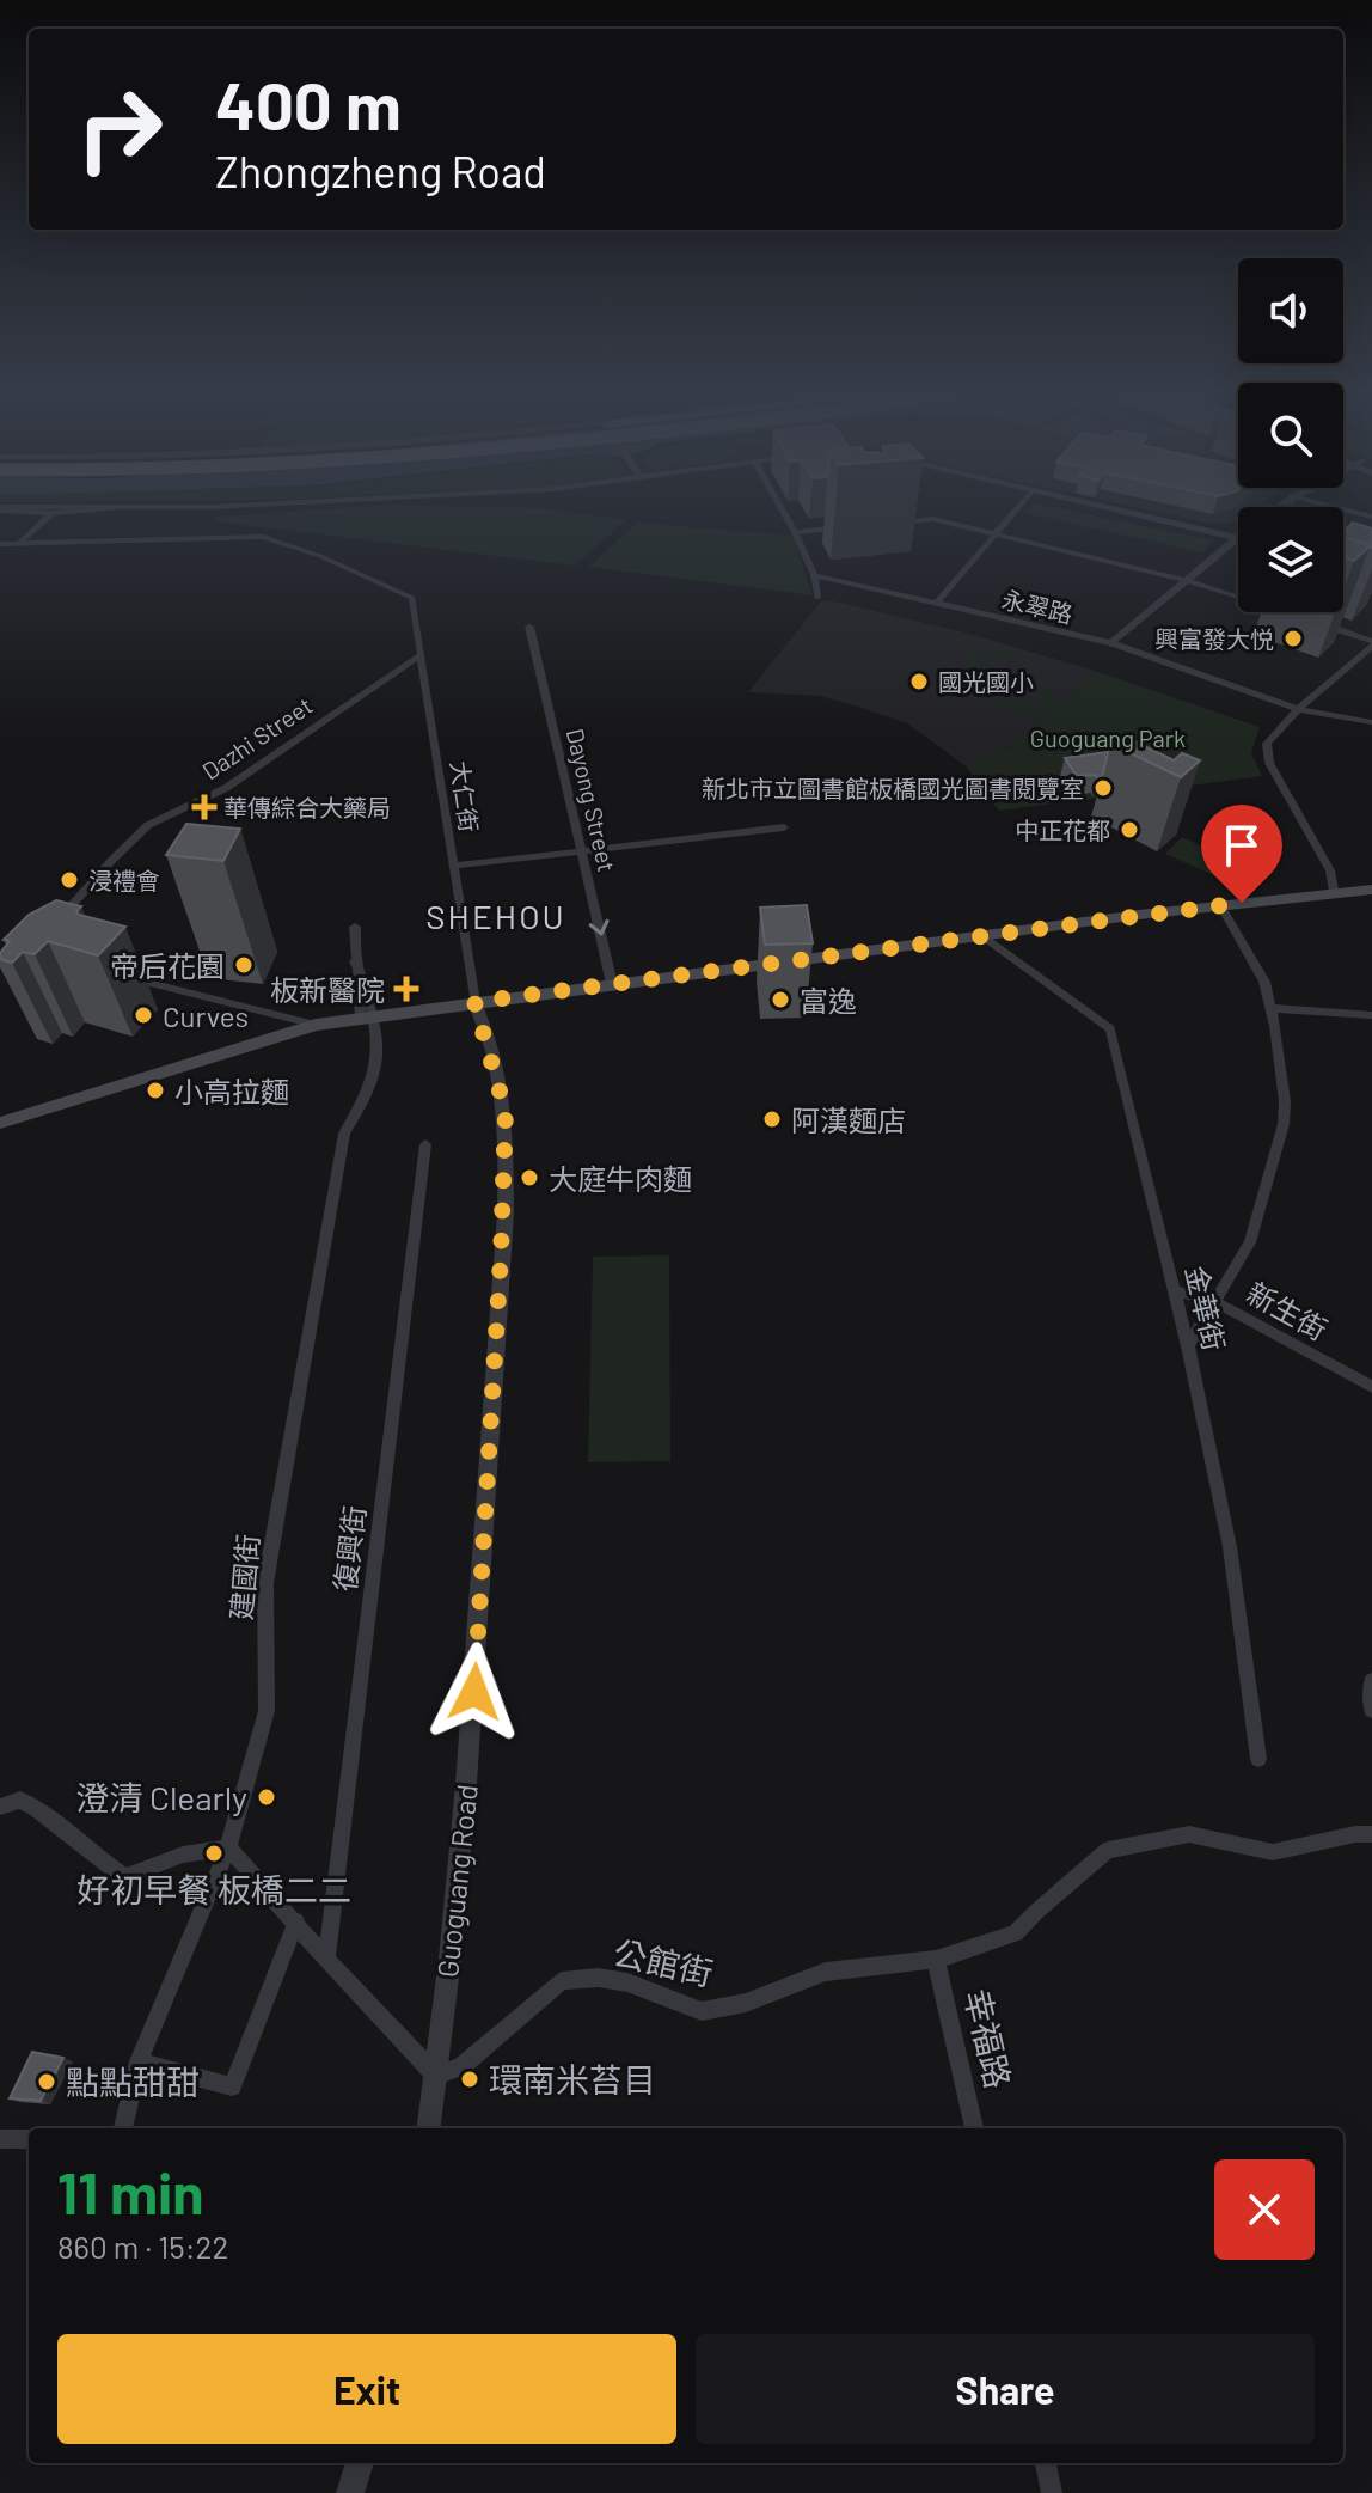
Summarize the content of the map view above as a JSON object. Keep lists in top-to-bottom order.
{
  "streets": {
    "street": [
      "永翠路",
      "Dazhi Street",
      "大仁街",
      "Dayong Street",
      "金華街",
      "新生街",
      "復興街",
      "建國街",
      "Guoguang Road",
      "公館街",
      "幸福路"
    ]
  },
  "crossings": [
    ["Dazhi Street", "大仁街"],
    ["大仁街", "Guoguang Road"],
    ["金華街", "新生街"],
    ["Guoguang Road", "公館街"],
    ["公館街", "幸福路"]
  ],
  "one_way": ["Dayong Street"],
  "districts": ["SHEHOU"],
  "parks": ["Guoguang Park"],
  "places": {
    "other": [
      "興富發大悦",
      "國光國小",
      "新北市立圖書館板橋國光圖書閱覽室",
      "中正花都",
      "浸禮會",
      "帝后花園",
      "富逸",
      "Curves",
      "小高拉麵",
      "阿漢麵店",
      "大庭牛肉麵",
      "澄清 Clearly",
      "好初早餐 板橋二二",
      "環南米苔目",
      "點點甜甜"
    ],
    "health": ["華傳綜合大藥局", "板新醫院"]
  },
  "page": {
    "turn": ["400 m", "Zhongzheng Road"],
    "heading": ["11 min", "860 m · 15:22"],
    "buttons": ["Exit", "Share"]
  }
}
